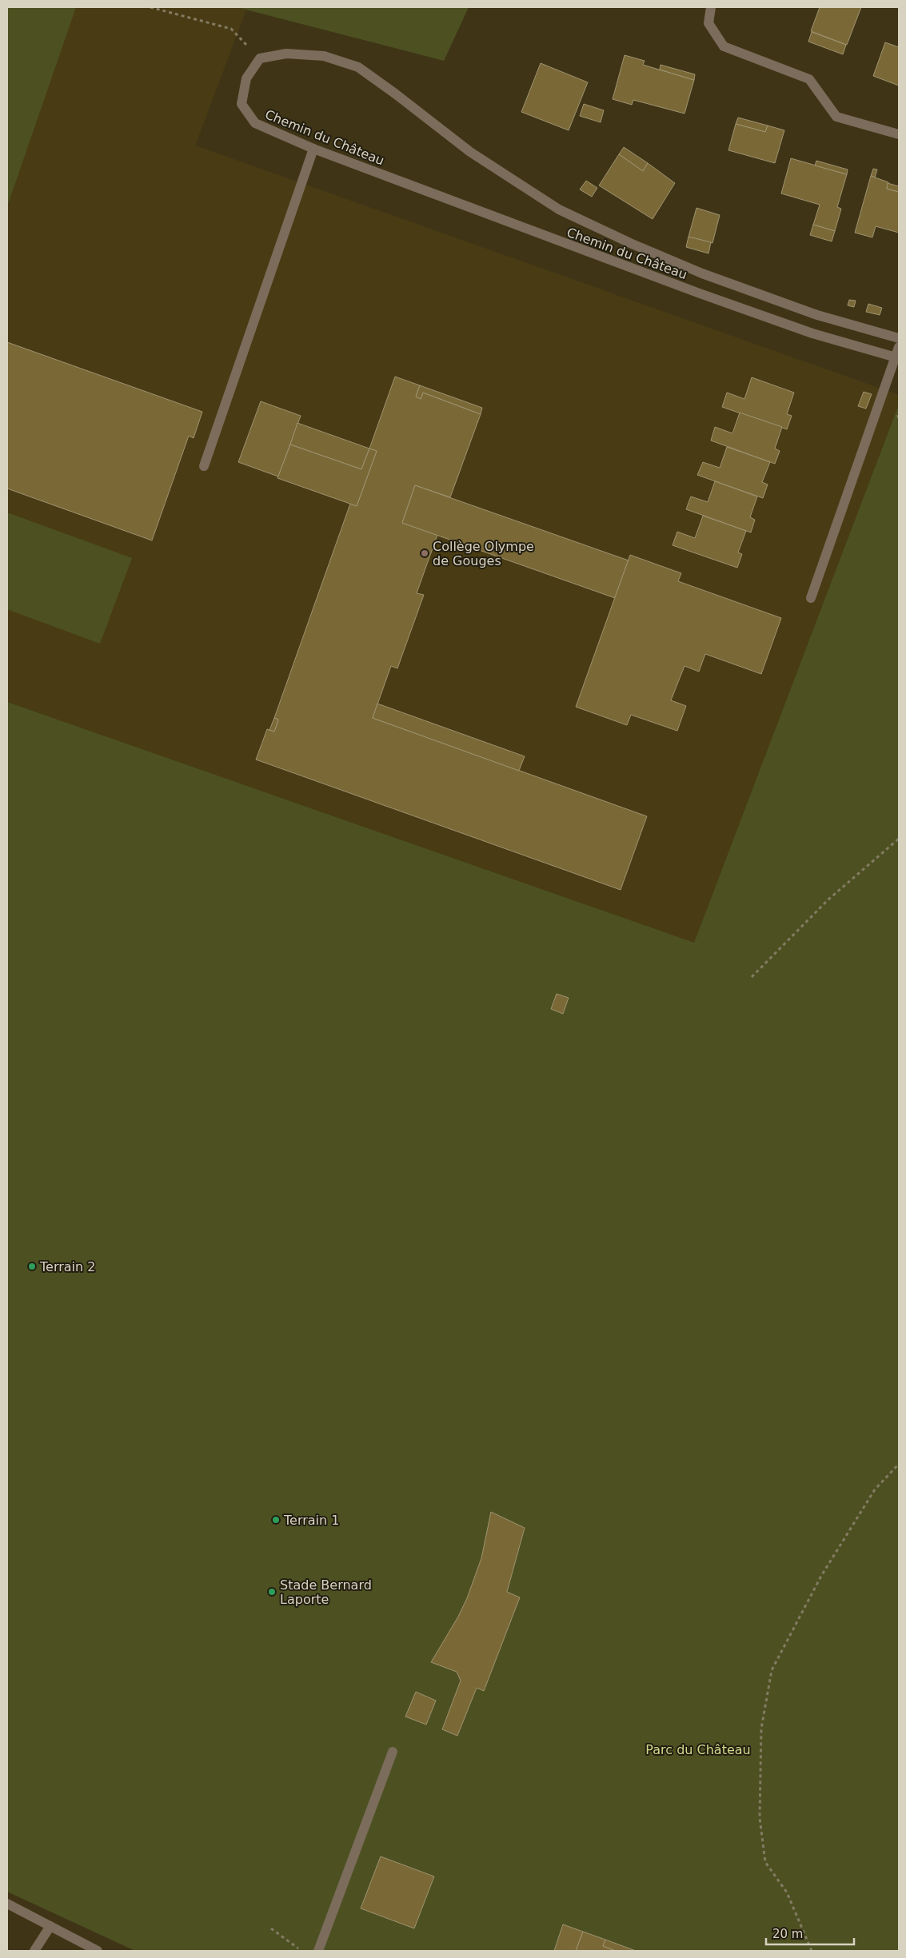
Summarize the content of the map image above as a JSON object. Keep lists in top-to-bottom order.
{
  "streets": {
    "street": ["Chemin du Château"]
  },
  "parks": ["Parc du Château"],
  "places": [
    "Collège Olympe de Gouges",
    "Terrain 2",
    "Terrain 1",
    "Stade Bernard Laporte"
  ],
  "scale_bar": "20 m"
}
